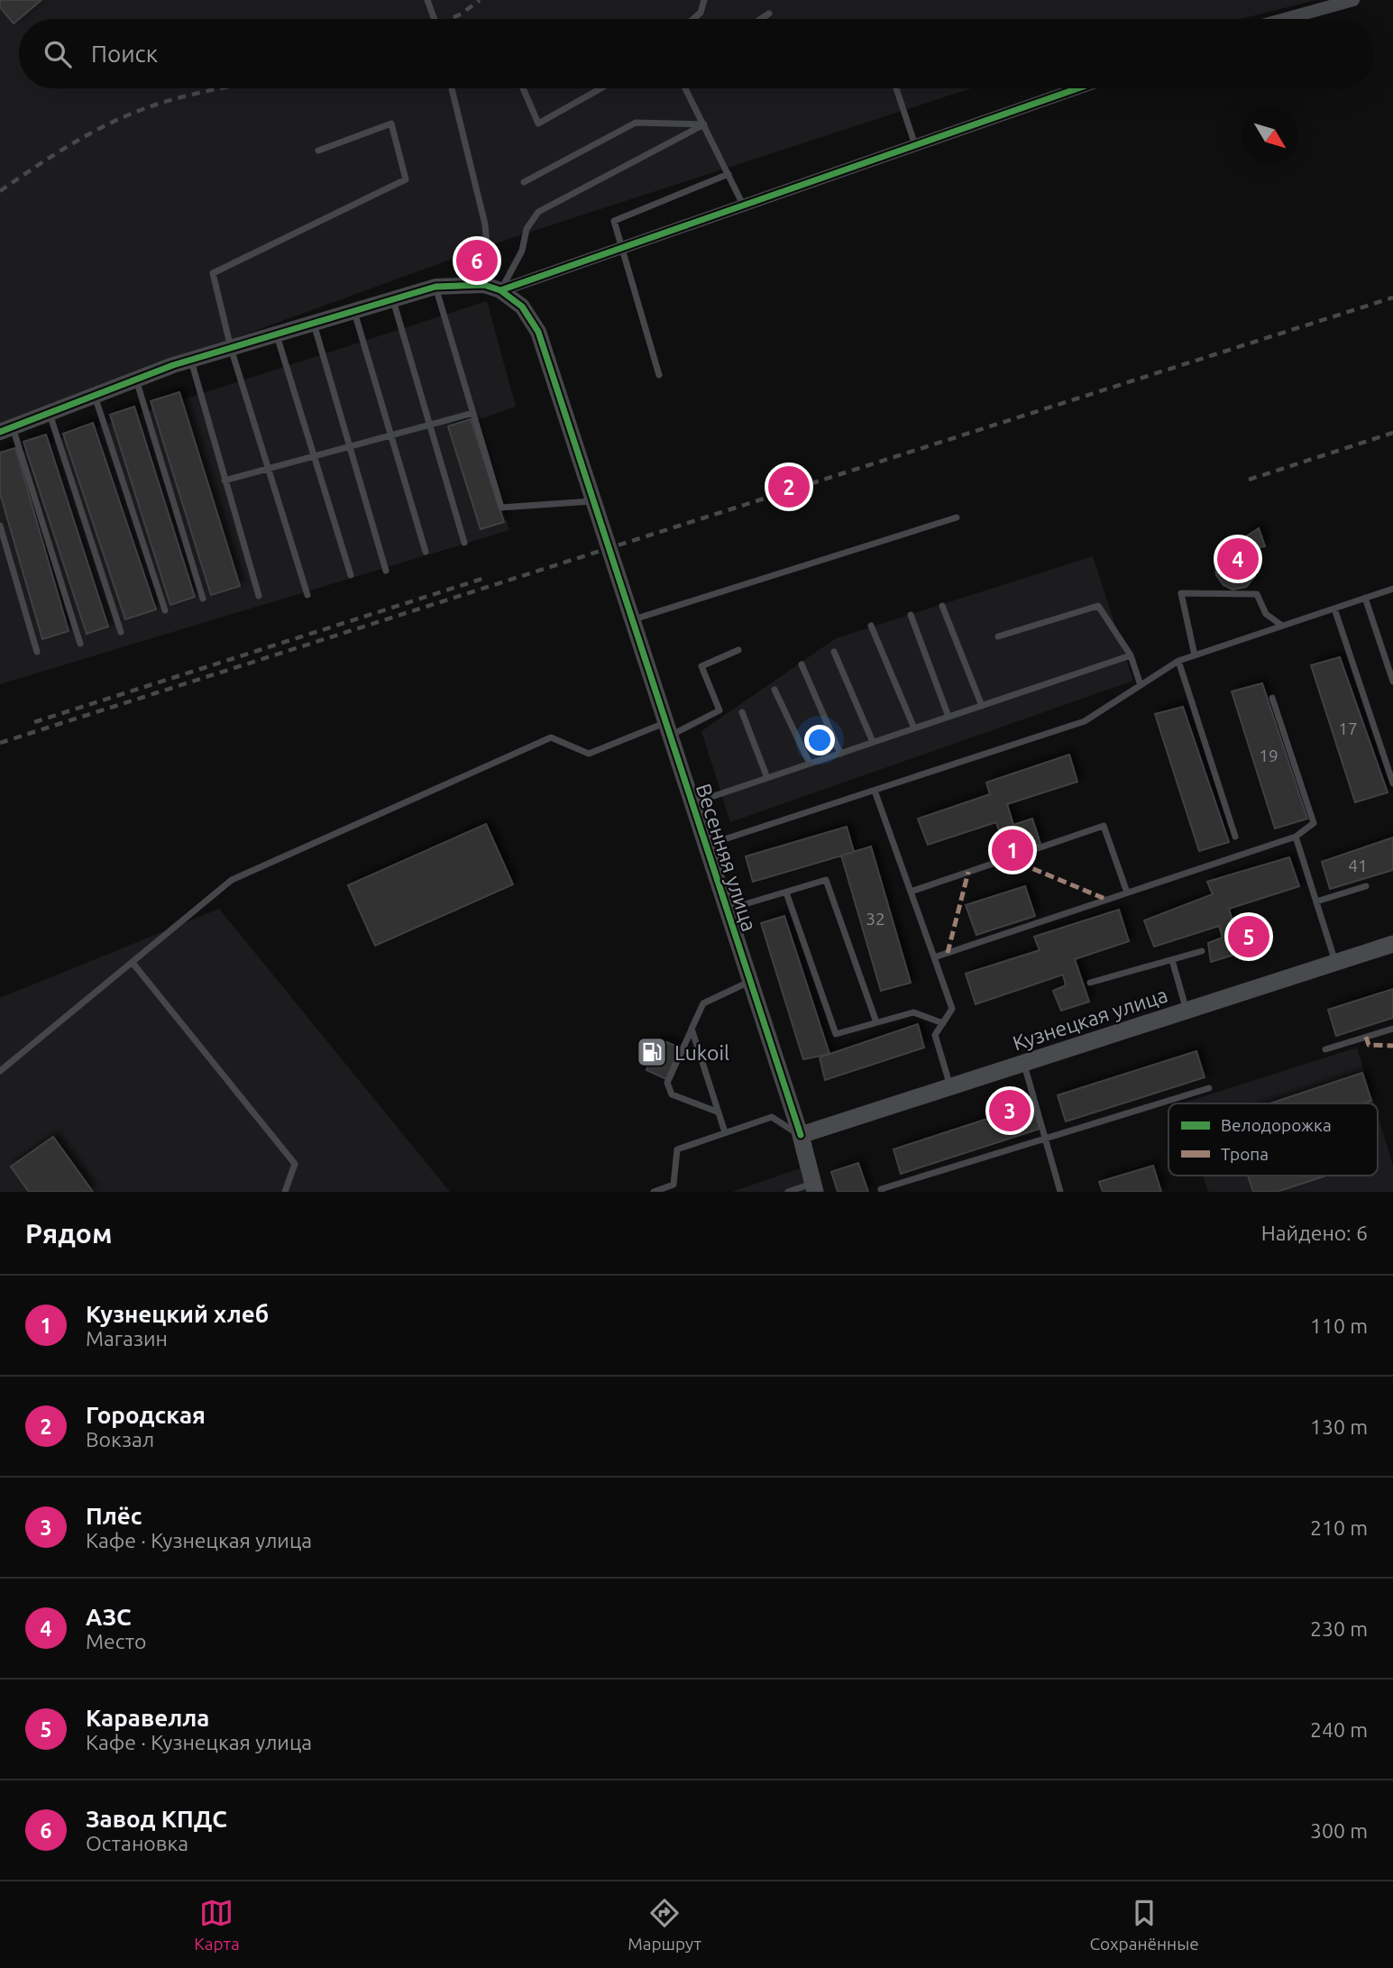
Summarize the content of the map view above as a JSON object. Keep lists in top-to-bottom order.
{
  "streets": {
    "main road": ["Весенняя улица", "Кузнецкая улица"]
  },
  "crossings": [
    ["Весенняя улица", "Кузнецкая улица"]
  ],
  "places": {
    "fuel station": ["Lukoil"]
  },
  "house_numbers": [
    "17",
    "19",
    "41",
    "32"
  ],
  "legend": ["Велодорожка", "Тропа"],
  "north": "bottom right",
  "page": {
    "search": "Поиск",
    "pins": [
      "6",
      "2",
      "4",
      "1",
      "5",
      "3"
    ],
    "heading": ["Рядом", "Найдено: 6"],
    "list": [
      {
        "mark": "1",
        "name": "Кузнецкий хлеб",
        "note": "Магазин",
        "value": "110 m"
      },
      {
        "mark": "2",
        "name": "Городская",
        "note": "Вокзал",
        "value": "130 m"
      },
      {
        "mark": "3",
        "name": "Плёс",
        "note": "Кафе · Кузнецкая улица",
        "value": "210 m"
      },
      {
        "mark": "4",
        "name": "АЗС",
        "note": "Место",
        "value": "230 m"
      },
      {
        "mark": "5",
        "name": "Каравелла",
        "note": "Кафе · Кузнецкая улица",
        "value": "240 m"
      },
      {
        "mark": "6",
        "name": "Завод КПДС",
        "note": "Остановка",
        "value": "300 m"
      }
    ],
    "nav": ["Карта", "Маршрут", "Сохранённые"]
  }
}
